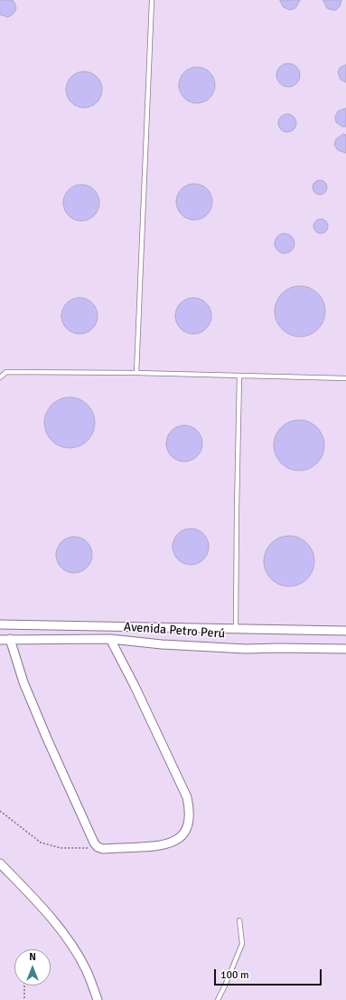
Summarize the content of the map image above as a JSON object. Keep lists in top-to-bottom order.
{
  "streets": {
    "street": ["Avenida Petro Perú"]
  },
  "scale_bar": "100 m",
  "north": "top"
}
